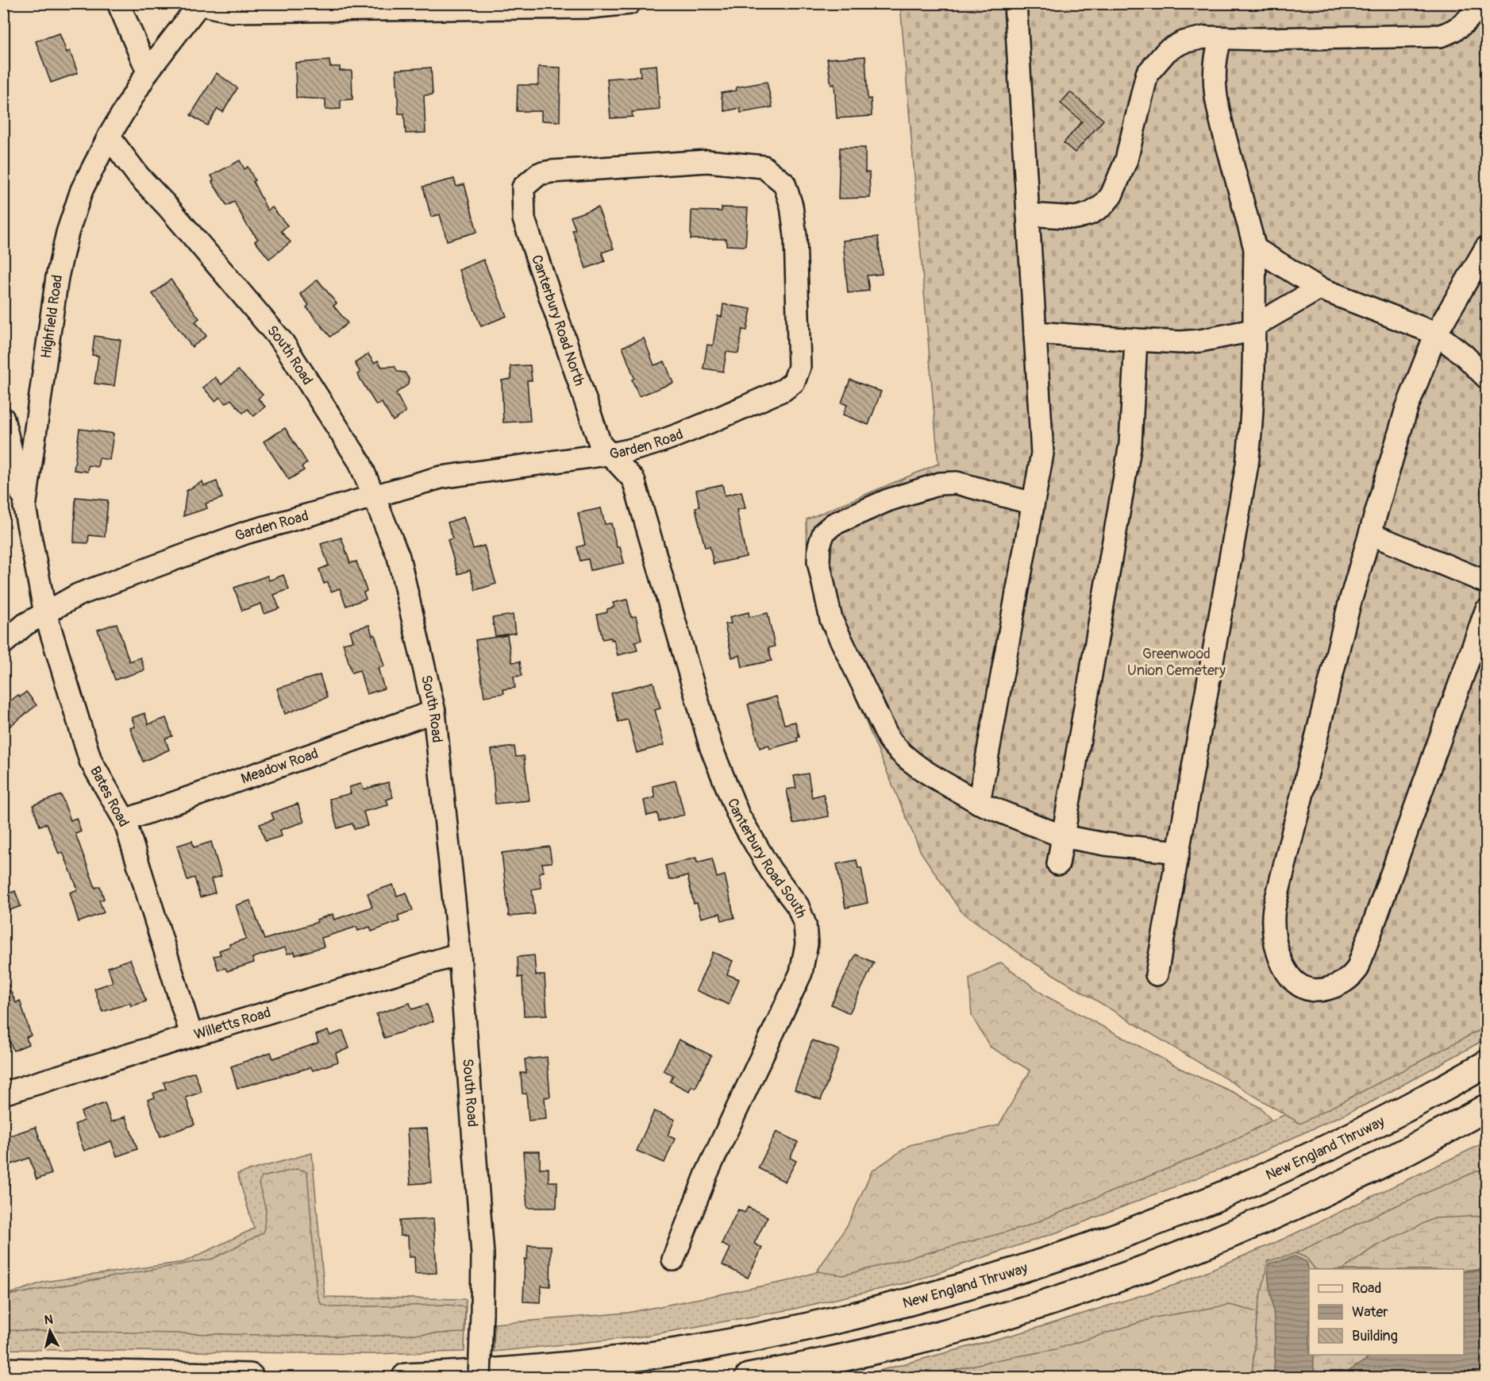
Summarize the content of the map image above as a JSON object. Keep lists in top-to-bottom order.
{
  "streets": {
    "highway": ["New England Thruway"],
    "street": [
      "Highfield Road",
      "Canterbury Road North",
      "South Road",
      "Garden Road",
      "Meadow Road",
      "Bates Road",
      "Canterbury Road South",
      "Willetts Road"
    ]
  },
  "crossings": [
    ["Highfield Road", "South Road"],
    ["Highfield Road", "Garden Road"],
    ["Highfield Road", "Bates Road"],
    ["Canterbury Road North", "Garden Road"],
    ["Canterbury Road North", "Canterbury Road South"],
    ["South Road", "Garden Road"],
    ["South Road", "Meadow Road"],
    ["South Road", "Willetts Road"],
    ["Garden Road", "Bates Road"],
    ["Garden Road", "Canterbury Road South"],
    ["Meadow Road", "Bates Road"],
    ["Bates Road", "Willetts Road"]
  ],
  "parks": ["Greenwood Union Cemetery"],
  "legend": ["Road", "Water", "Building"],
  "north": "top"
}
